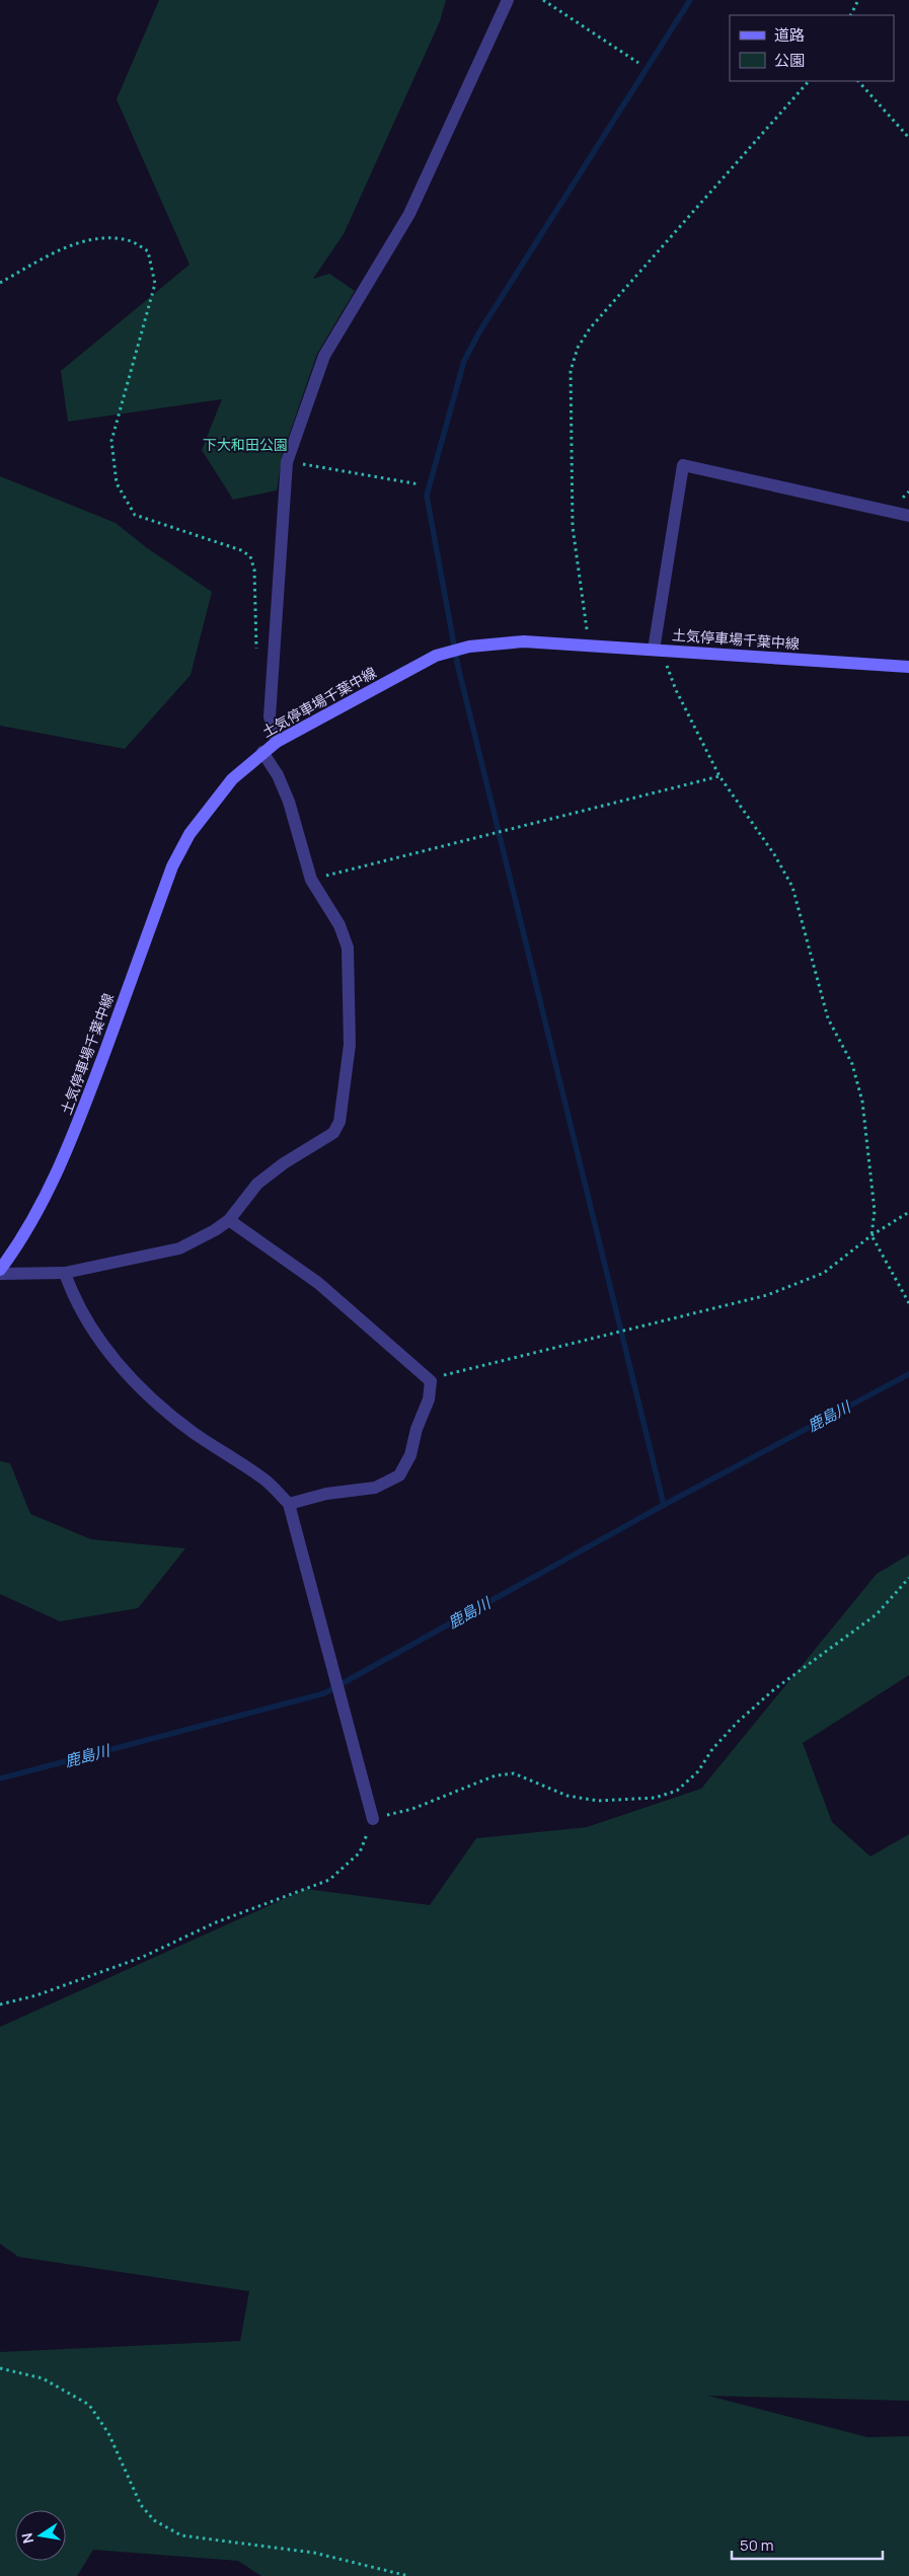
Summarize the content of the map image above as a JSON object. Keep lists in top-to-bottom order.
{
  "streets": {
    "main road": ["土気停車場千葉中線"]
  },
  "water": ["鹿島川"],
  "parks": ["下大和田公園"],
  "legend": ["道路", "公園"],
  "scale_bar": "50 m",
  "north": "left"
}
